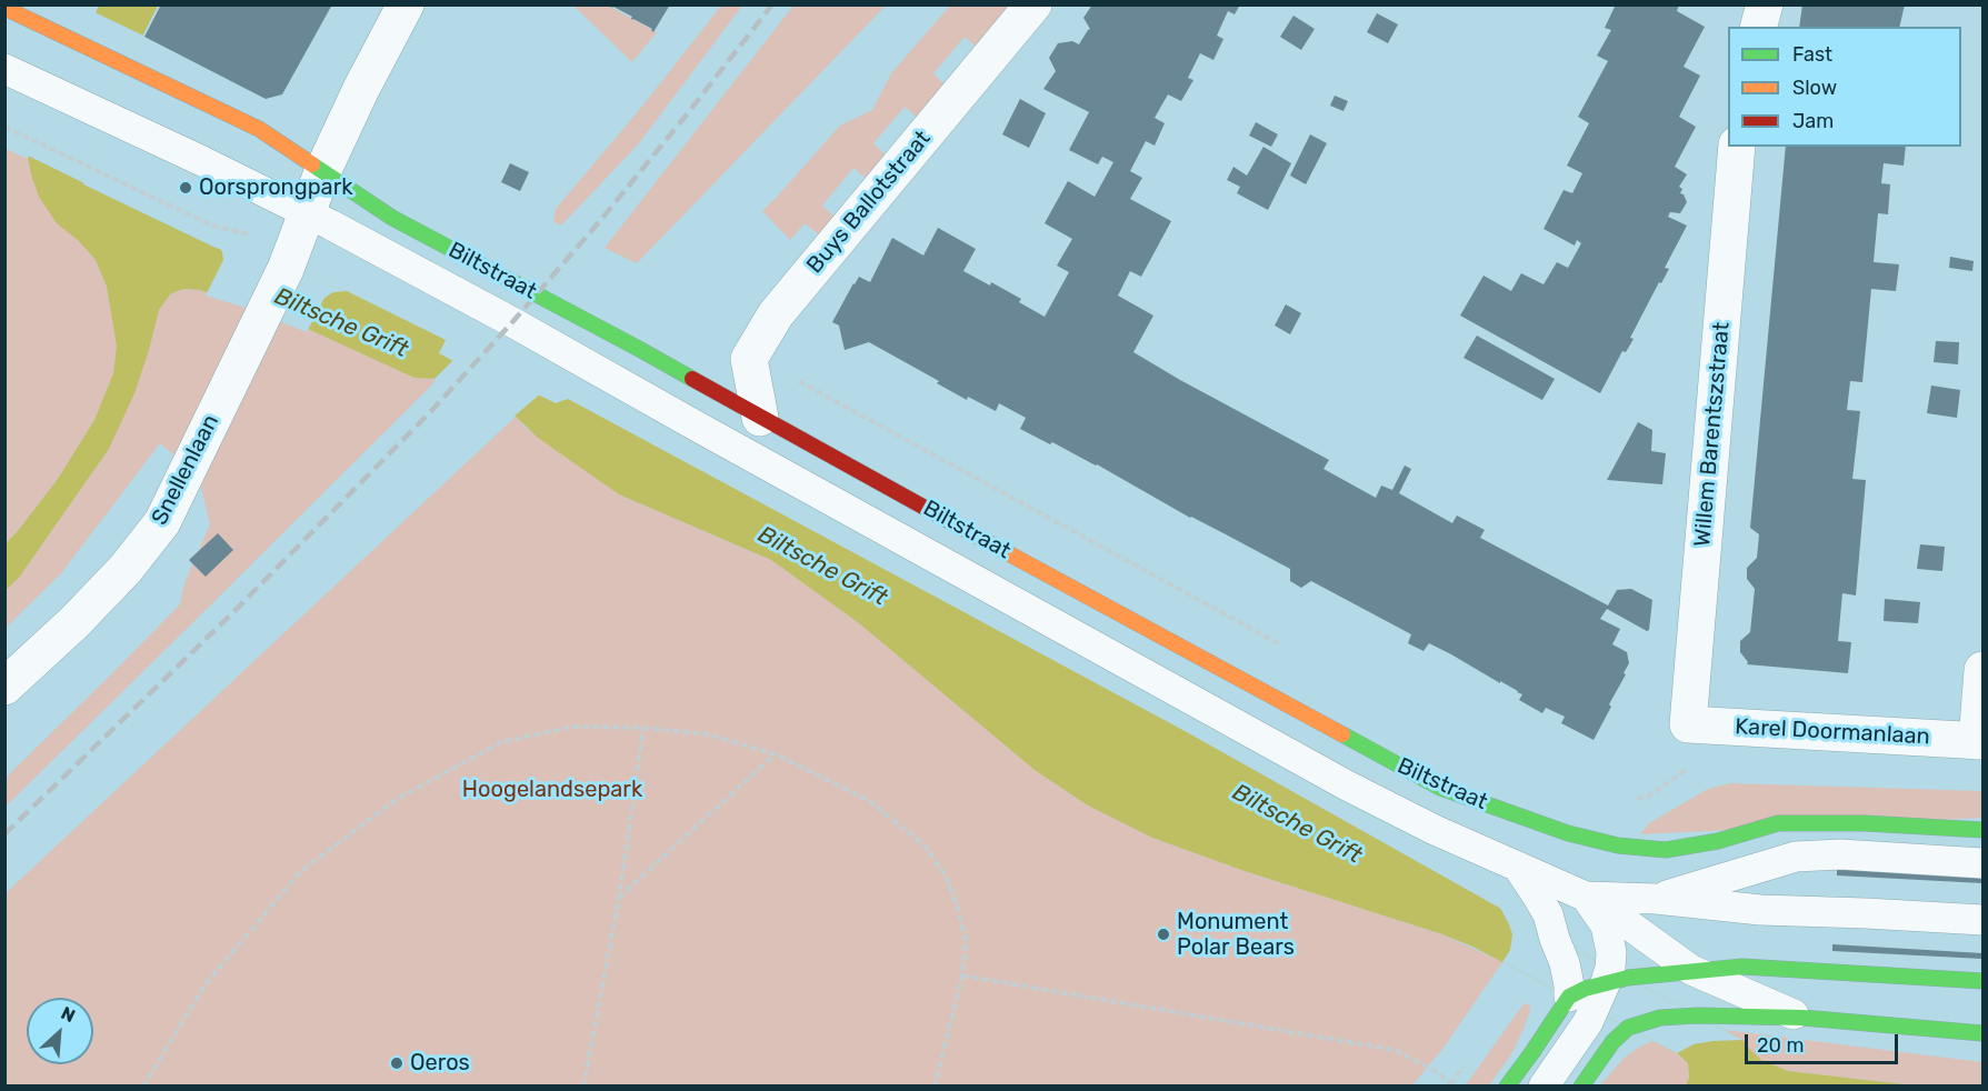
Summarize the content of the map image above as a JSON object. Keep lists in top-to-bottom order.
{
  "streets": {
    "street": [
      "Buys Ballotstraat",
      "Biltstraat",
      "Willem Barentszstraat",
      "Snellenlaan",
      "Karel Doormanlaan"
    ]
  },
  "crossings": [
    ["Biltstraat", "Snellenlaan"],
    ["Willem Barentszstraat", "Karel Doormanlaan"]
  ],
  "water": ["Biltsche Grift"],
  "parks": ["Hoogelandsepark"],
  "places": ["Oorsprongpark", "Monument Polar Bears", "Oeros"],
  "legend": ["Fast", "Slow", "Jam"],
  "scale_bar": "20 m",
  "north": "top right"
}
